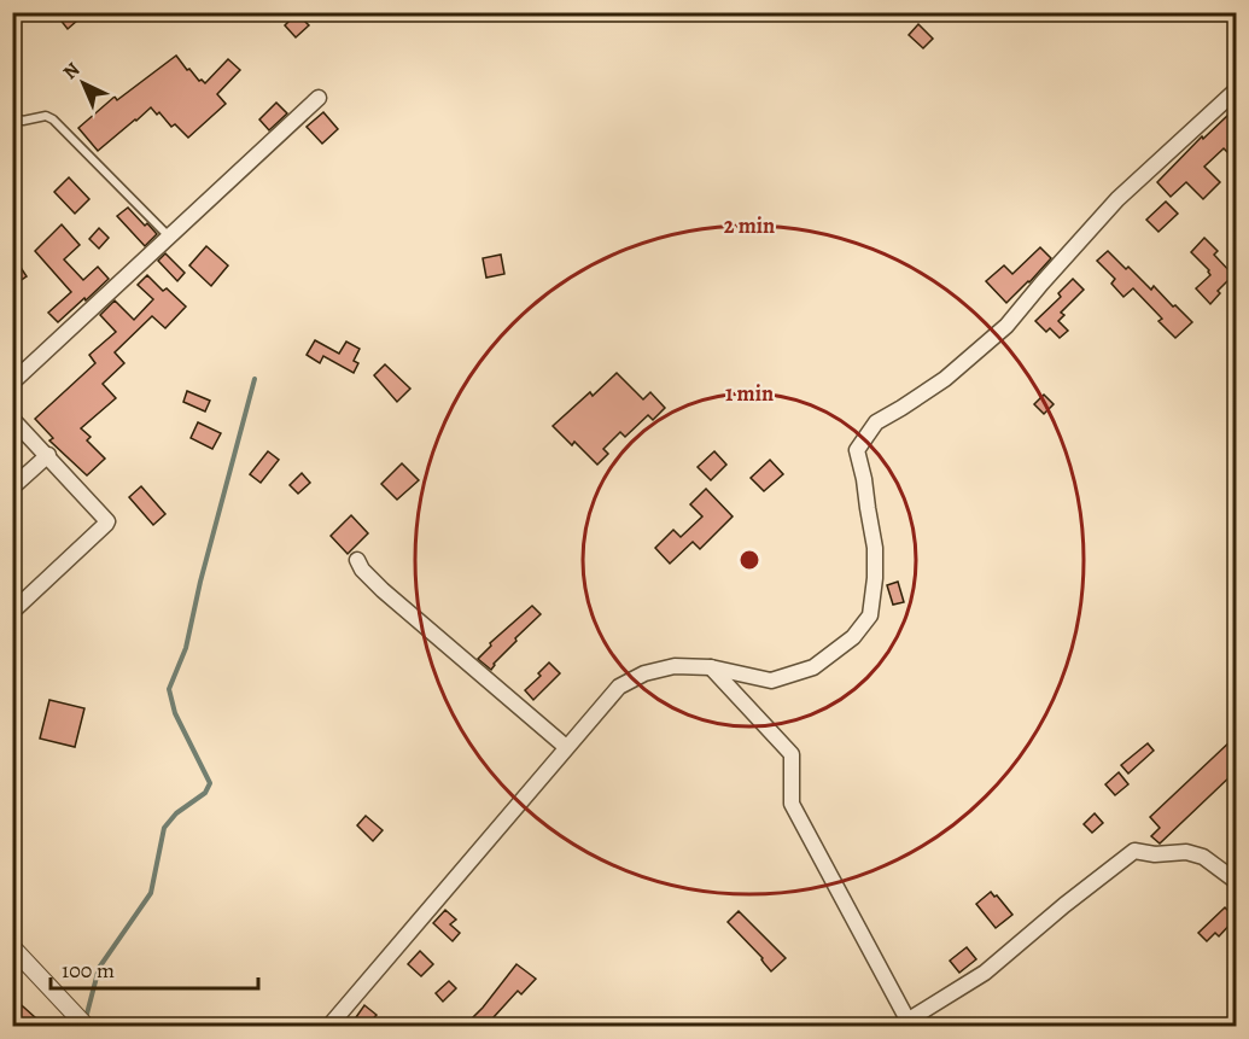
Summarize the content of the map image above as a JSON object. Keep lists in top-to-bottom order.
{
  "scale_bar": "100 m",
  "north": "top left",
  "rings": ["2 min", "1 min"]
}
